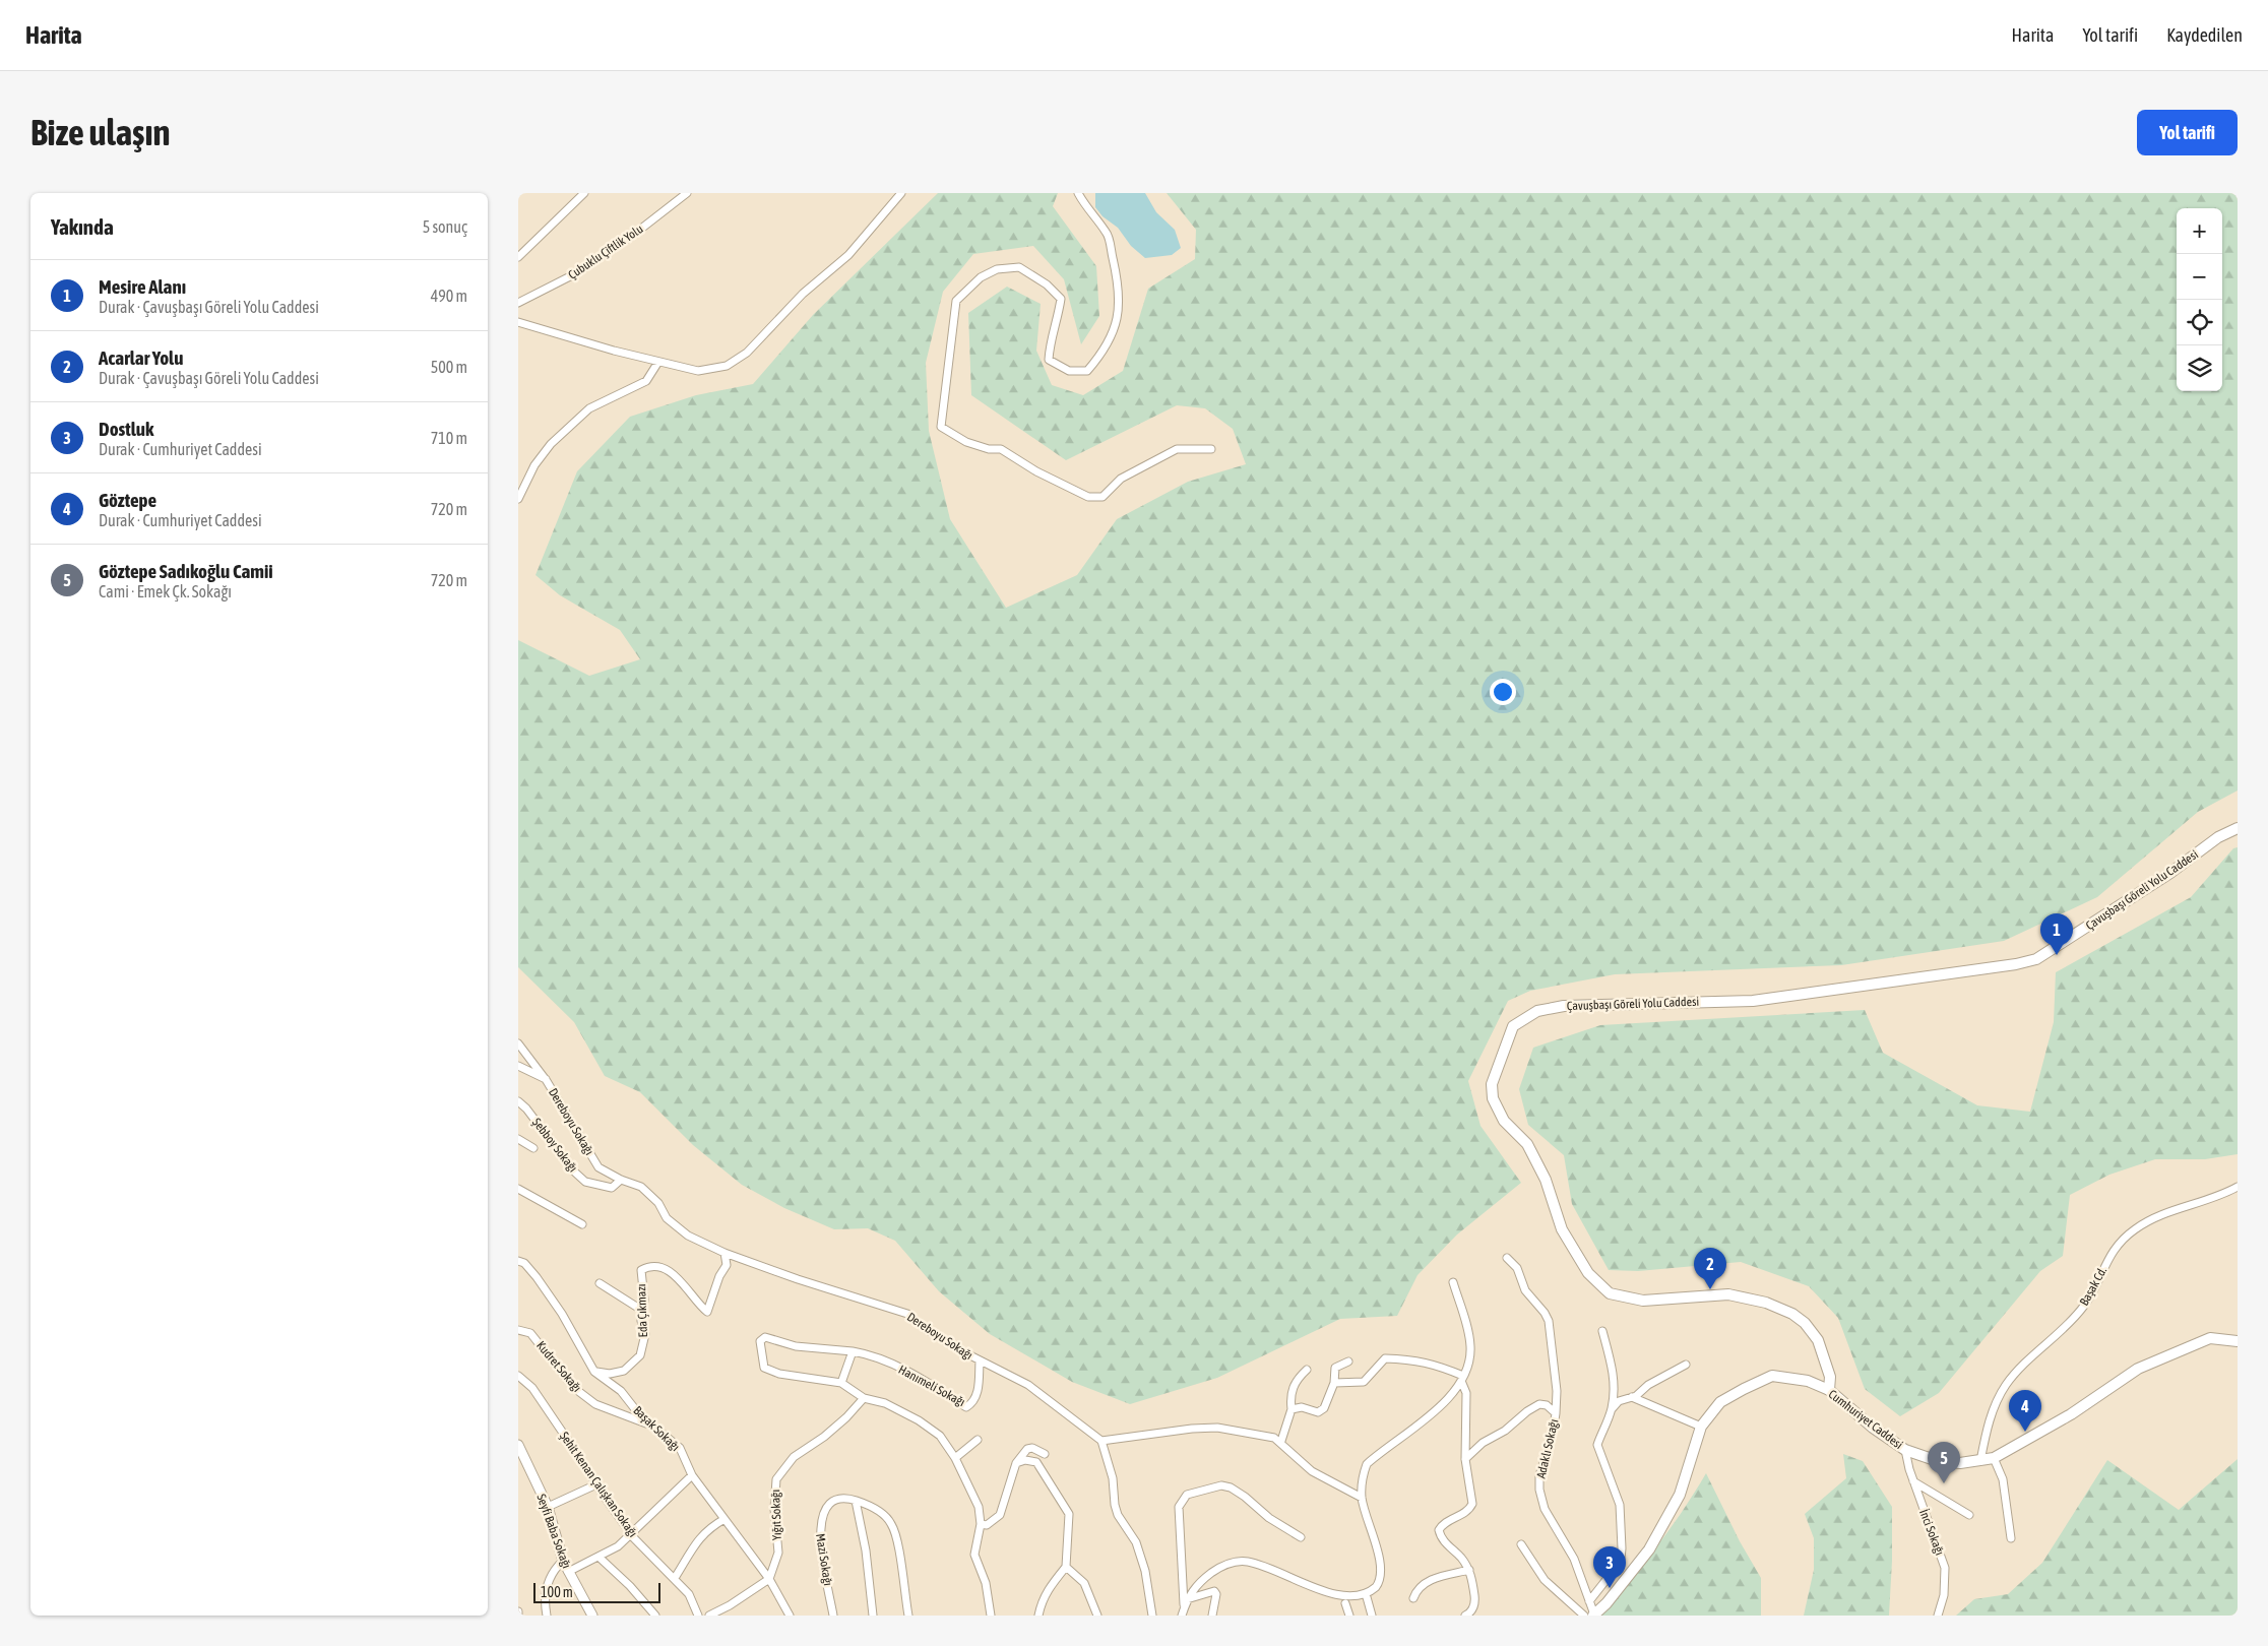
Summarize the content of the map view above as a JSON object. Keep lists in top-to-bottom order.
{
  "streets": {
    "main road": ["Çavuşbaşı Göreli Yolu Caddesi", "Cumhuriyet Caddesi"],
    "street": [
      "Çubuklu Çiftlik Yolu",
      "Dereboyu Sokağı",
      "Şebboy Sokağı",
      "Başak Cd.",
      "Eda Çıkmazı",
      "Kudret Sokağı",
      "Hanımeli Sokağı",
      "Başak Sokağı",
      "Adaklı Sokağı",
      "Şehit Kenan Çalışkan Sokağı",
      "Yığıt Sokağı",
      "Seyfi Baba Sokağı",
      "İnci Sokağı",
      "Mazi Sokağı"
    ]
  },
  "crossings": [
    ["Çavuşbaşı Göreli Yolu Caddesi", "Cumhuriyet Caddesi"],
    ["Dereboyu Sokağı", "Şebboy Sokağı"],
    ["Dereboyu Sokağı", "Eda Çıkmazı"],
    ["Dereboyu Sokağı", "Hanımeli Sokağı"],
    ["Başak Cd.", "Cumhuriyet Caddesi"],
    ["Eda Çıkmazı", "Başak Sokağı"],
    ["Kudret Sokağı", "Başak Sokağı"],
    ["Cumhuriyet Caddesi", "Adaklı Sokağı"],
    ["Cumhuriyet Caddesi", "İnci Sokağı"],
    ["Başak Sokağı", "Yığıt Sokağı"]
  ],
  "scale_bar": "100 m",
  "page": {
    "header": "Harita",
    "nav": ["Harita", "Yol tarifi", "Kaydedilen"],
    "buttons": "Yol tarifi",
    "title": "Bize ulaşın",
    "heading": ["Yakında", "5 sonuç"],
    "map_buttons": ["+", "−"],
    "list": [
      {
        "mark": "1",
        "name": "Mesire Alanı",
        "note": "Durak · Çavuşbaşı Göreli Yolu Caddesi",
        "value": "490 m"
      },
      {
        "mark": "2",
        "name": "Acarlar Yolu",
        "note": "Durak · Çavuşbaşı Göreli Yolu Caddesi",
        "value": "500 m"
      },
      {
        "mark": "3",
        "name": "Dostluk",
        "note": "Durak · Cumhuriyet Caddesi",
        "value": "710 m"
      },
      {
        "mark": "4",
        "name": "Göztepe",
        "note": "Durak · Cumhuriyet Caddesi",
        "value": "720 m"
      },
      {
        "mark": "5",
        "name": "Göztepe Sadıkoğlu Camii",
        "note": "Cami · Emek Çk. Sokağı",
        "value": "720 m"
      }
    ],
    "pins": [
      "1",
      "2",
      "4",
      "5",
      "3"
    ],
    "scale": "100 m"
  }
}
